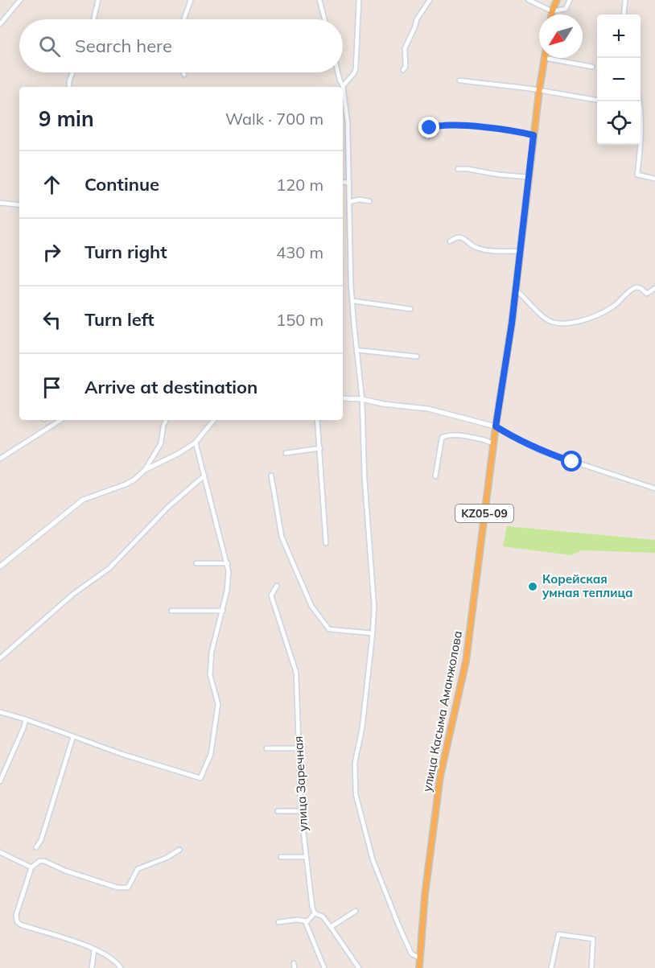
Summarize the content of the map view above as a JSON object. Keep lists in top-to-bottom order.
{
  "streets": {
    "main road": ["KZ05-09", "улица Касыма Аманжолова"],
    "street": ["улица Заречная"]
  },
  "places": ["Корейская умная теплица"],
  "north": "bottom left",
  "page": {
    "map_buttons": ["+", "−"],
    "search": "Search here",
    "heading": ["9 min", "Walk · 700 m"],
    "list": [
      ["Continue", "120 m"],
      ["Turn right", "430 m"],
      ["Turn left", "150 m"],
      "Arrive at destination"
    ]
  }
}
